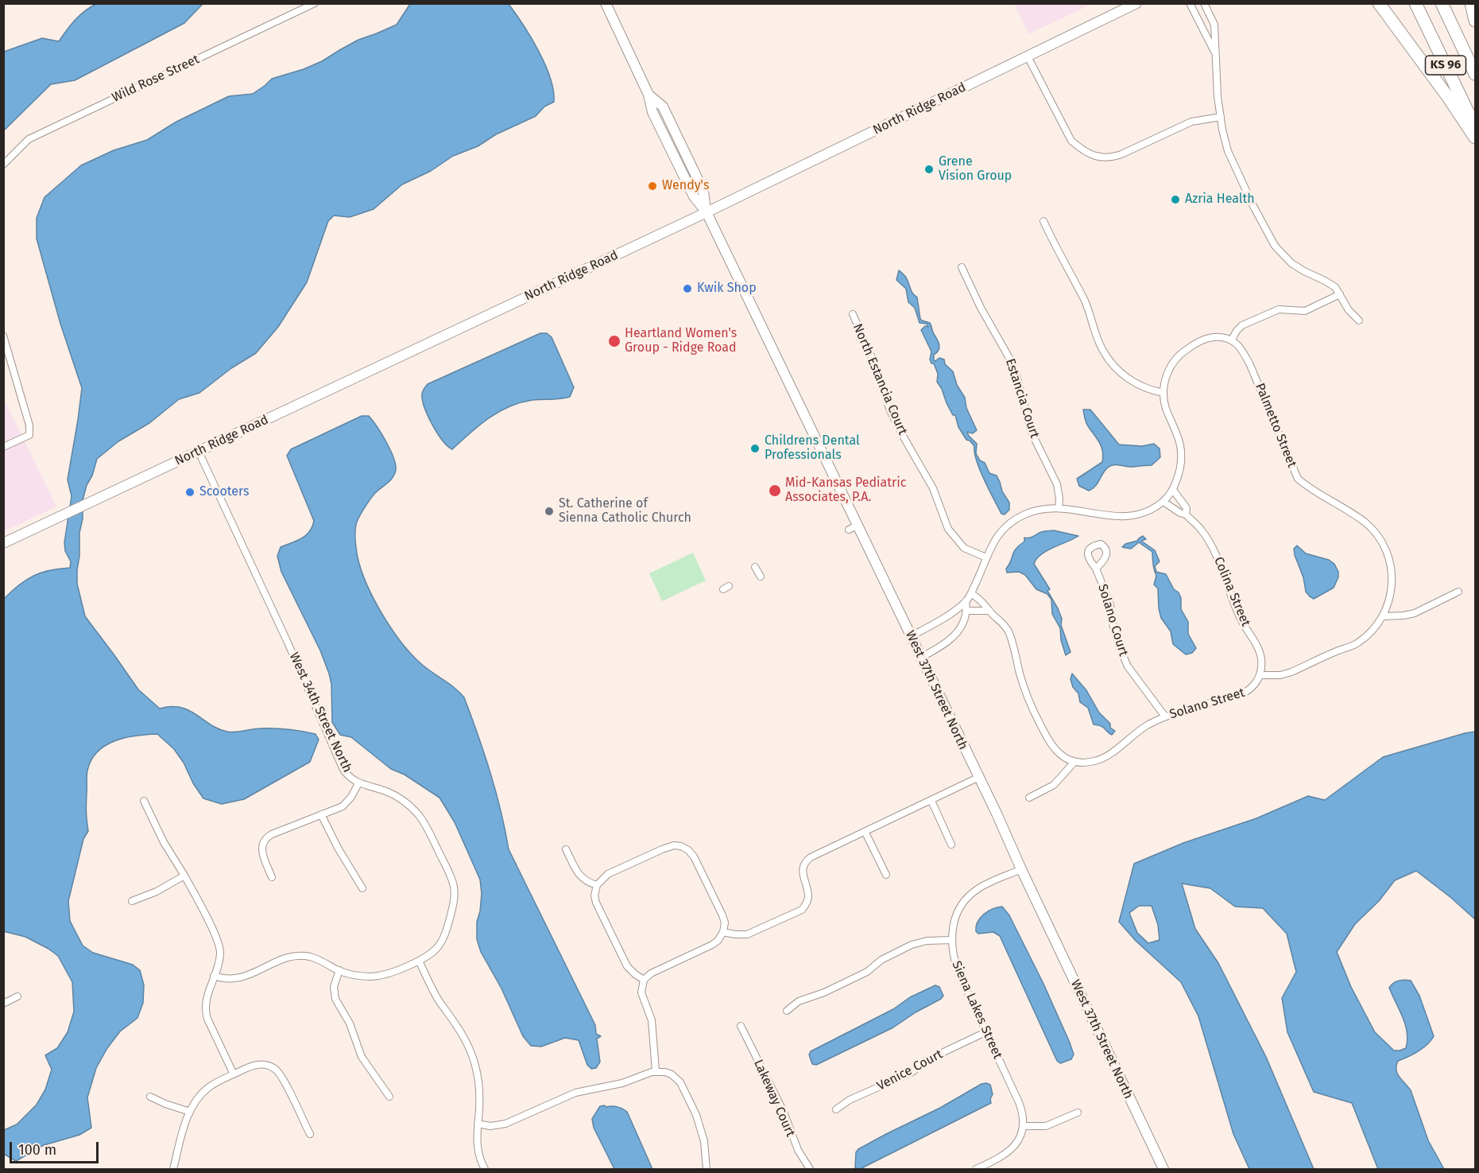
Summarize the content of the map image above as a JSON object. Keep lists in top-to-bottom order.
{
  "streets": {
    "highway": ["KS 96"],
    "street": [
      "Wild Rose Street",
      "North Ridge Road",
      "North Estancia Court",
      "Estancia Court",
      "Palmetto Street",
      "Colina Street",
      "Solano Court",
      "West 37th Street North",
      "Solano Street",
      "West 34th Street North",
      "Siena Lakes Street",
      "Venice Court",
      "Lakeway Court"
    ]
  },
  "crossings": [
    ["North Ridge Road", "West 37th Street North"],
    ["North Ridge Road", "West 34th Street North"],
    ["Colina Street", "Solano Street"],
    ["Solano Court", "Solano Street"],
    ["West 37th Street North", "Siena Lakes Street"],
    ["Siena Lakes Street", "Venice Court"]
  ],
  "places": [
    "Grene Vision Group",
    "Wendy's",
    "Azria Health",
    "Kwik Shop",
    "Heartland Women's Group - Ridge Road",
    "Childrens Dental Professionals",
    "Mid-Kansas Pediatric Associates, P.A.",
    "Scooters",
    "St. Catherine of Sienna Catholic Church"
  ],
  "scale_bar": "100 m"
}
